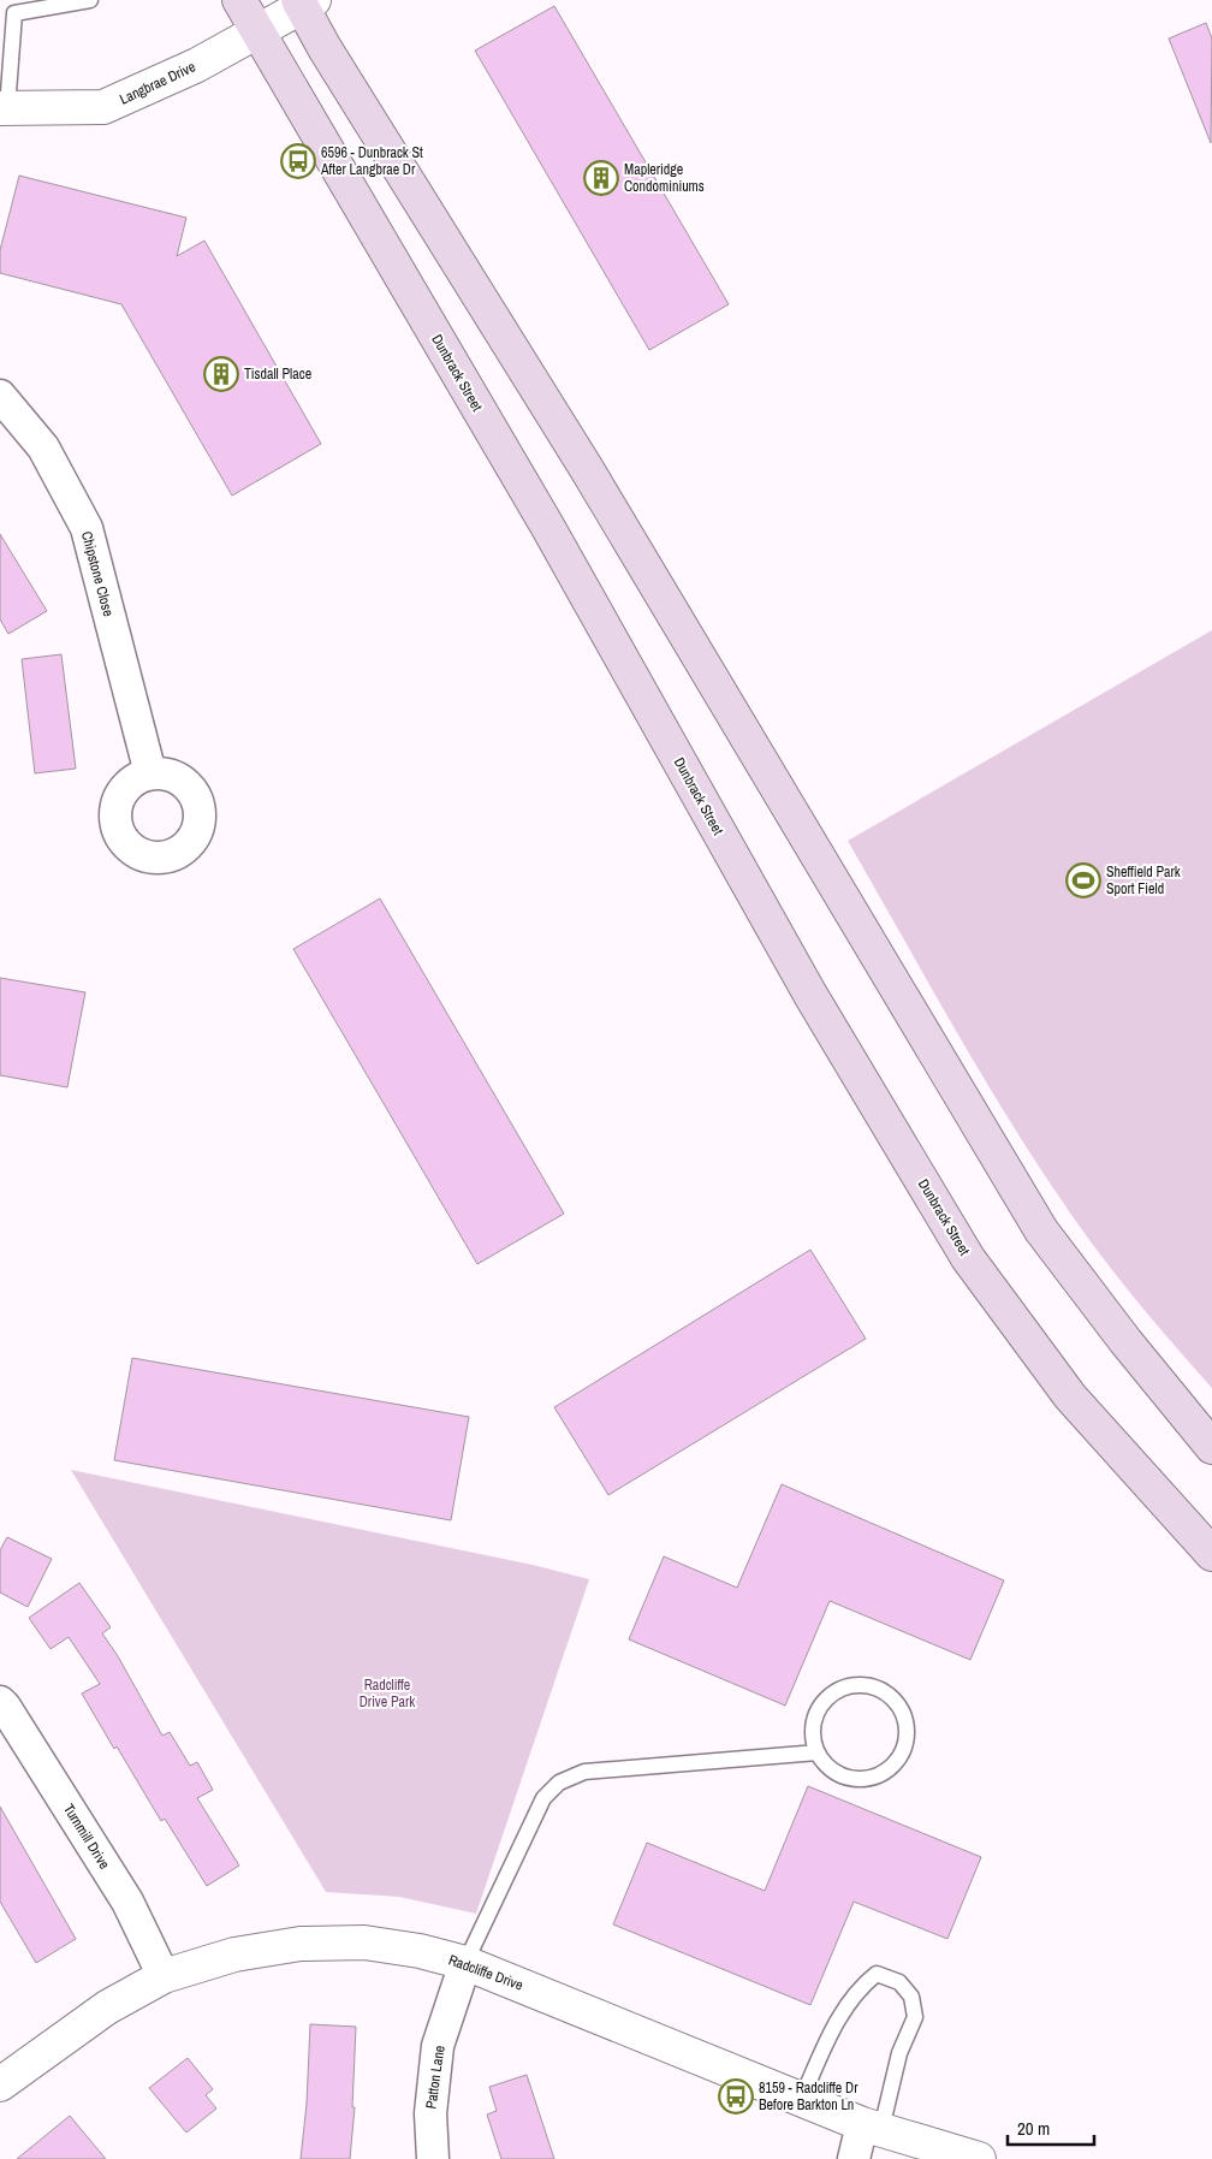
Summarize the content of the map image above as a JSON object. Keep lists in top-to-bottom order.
{
  "streets": {
    "main road": ["Dunbrack Street"],
    "street": [
      "Langbrae Drive",
      "Chipstone Close",
      "Turnmill Drive",
      "Radcliffe Drive",
      "Patton Lane"
    ]
  },
  "crossings": [
    ["Langbrae Drive", "Dunbrack Street"],
    ["Turnmill Drive", "Radcliffe Drive"],
    ["Radcliffe Drive", "Patton Lane"]
  ],
  "parks": ["Radcliffe Drive Park"],
  "places": {
    "bus stop": ["6596 - Dunbrack St After Langbrae Dr", "8159 - Radcliffe Dr Before Barkton Ln"],
    "building": ["Mapleridge Condominiums", "Tisdall Place"],
    "sports": ["Sheffield Park Sport Field"]
  },
  "scale_bar": "20 m"
}
